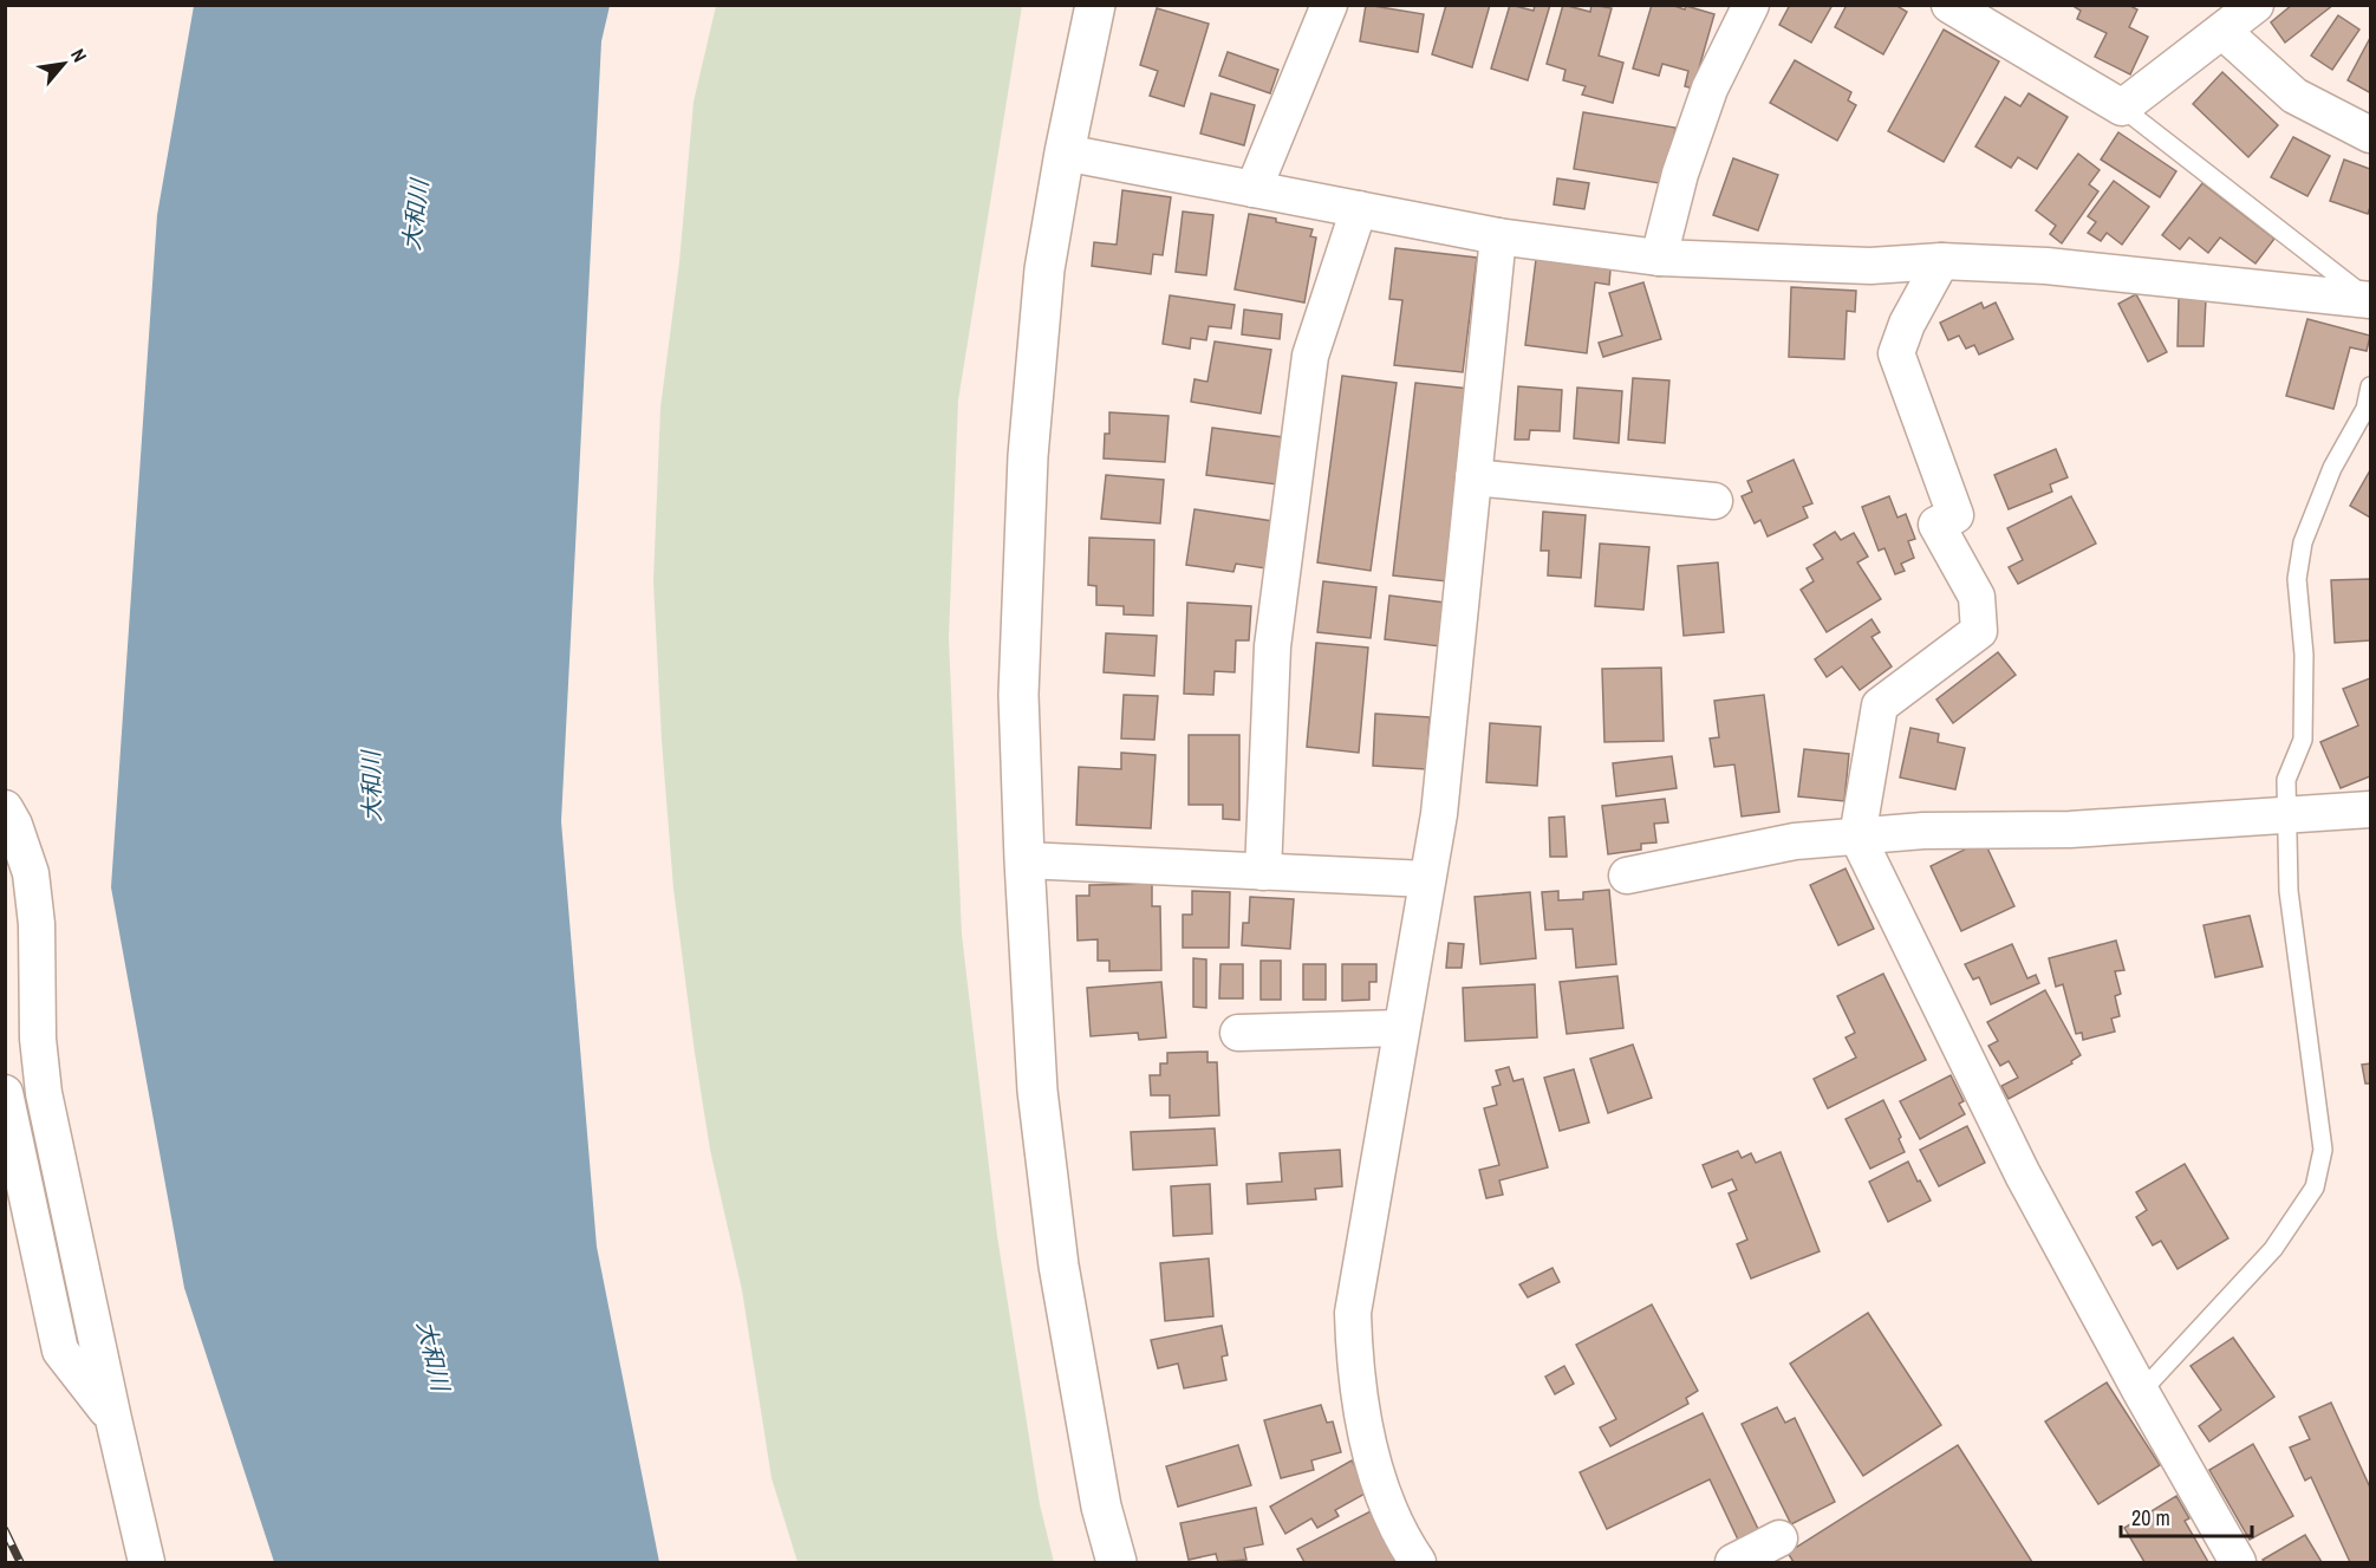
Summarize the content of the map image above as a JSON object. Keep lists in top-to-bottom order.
{
  "water": ["大和川"],
  "scale_bar": "20 m",
  "north": "top right"
}
